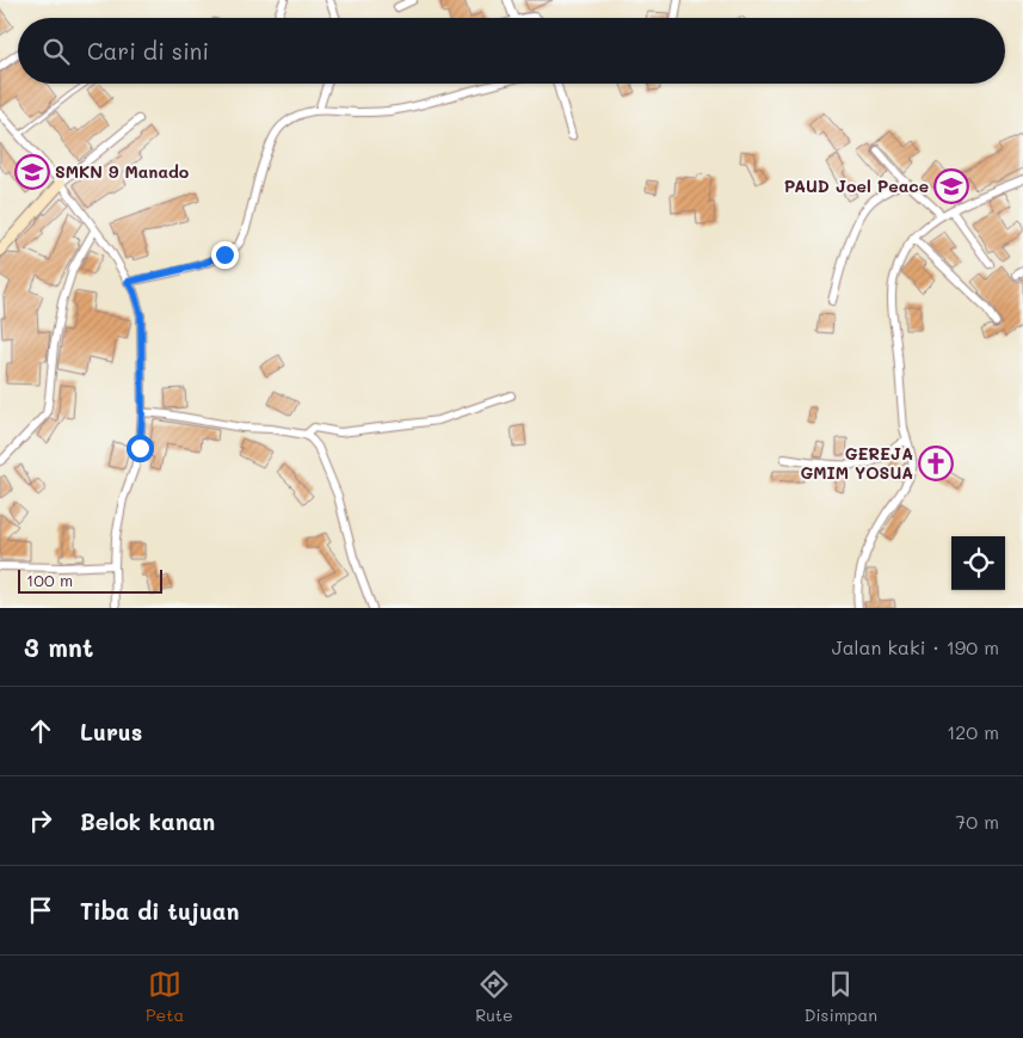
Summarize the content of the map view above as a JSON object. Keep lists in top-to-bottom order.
{
  "places": {
    "school or university": ["SMKN 9 Manado", "PAUD Joel Peace"],
    "church": ["GEREJA GMIM YOSUA"]
  },
  "scale_bar": "100 m",
  "page": {
    "search": "Cari di sini",
    "scale": "100 m",
    "heading": ["3 mnt", "Jalan kaki · 190 m"],
    "list": [
      ["Lurus", "120 m"],
      ["Belok kanan", "70 m"],
      "Tiba di tujuan"
    ],
    "nav": ["Peta", "Rute", "Disimpan"]
  }
}
